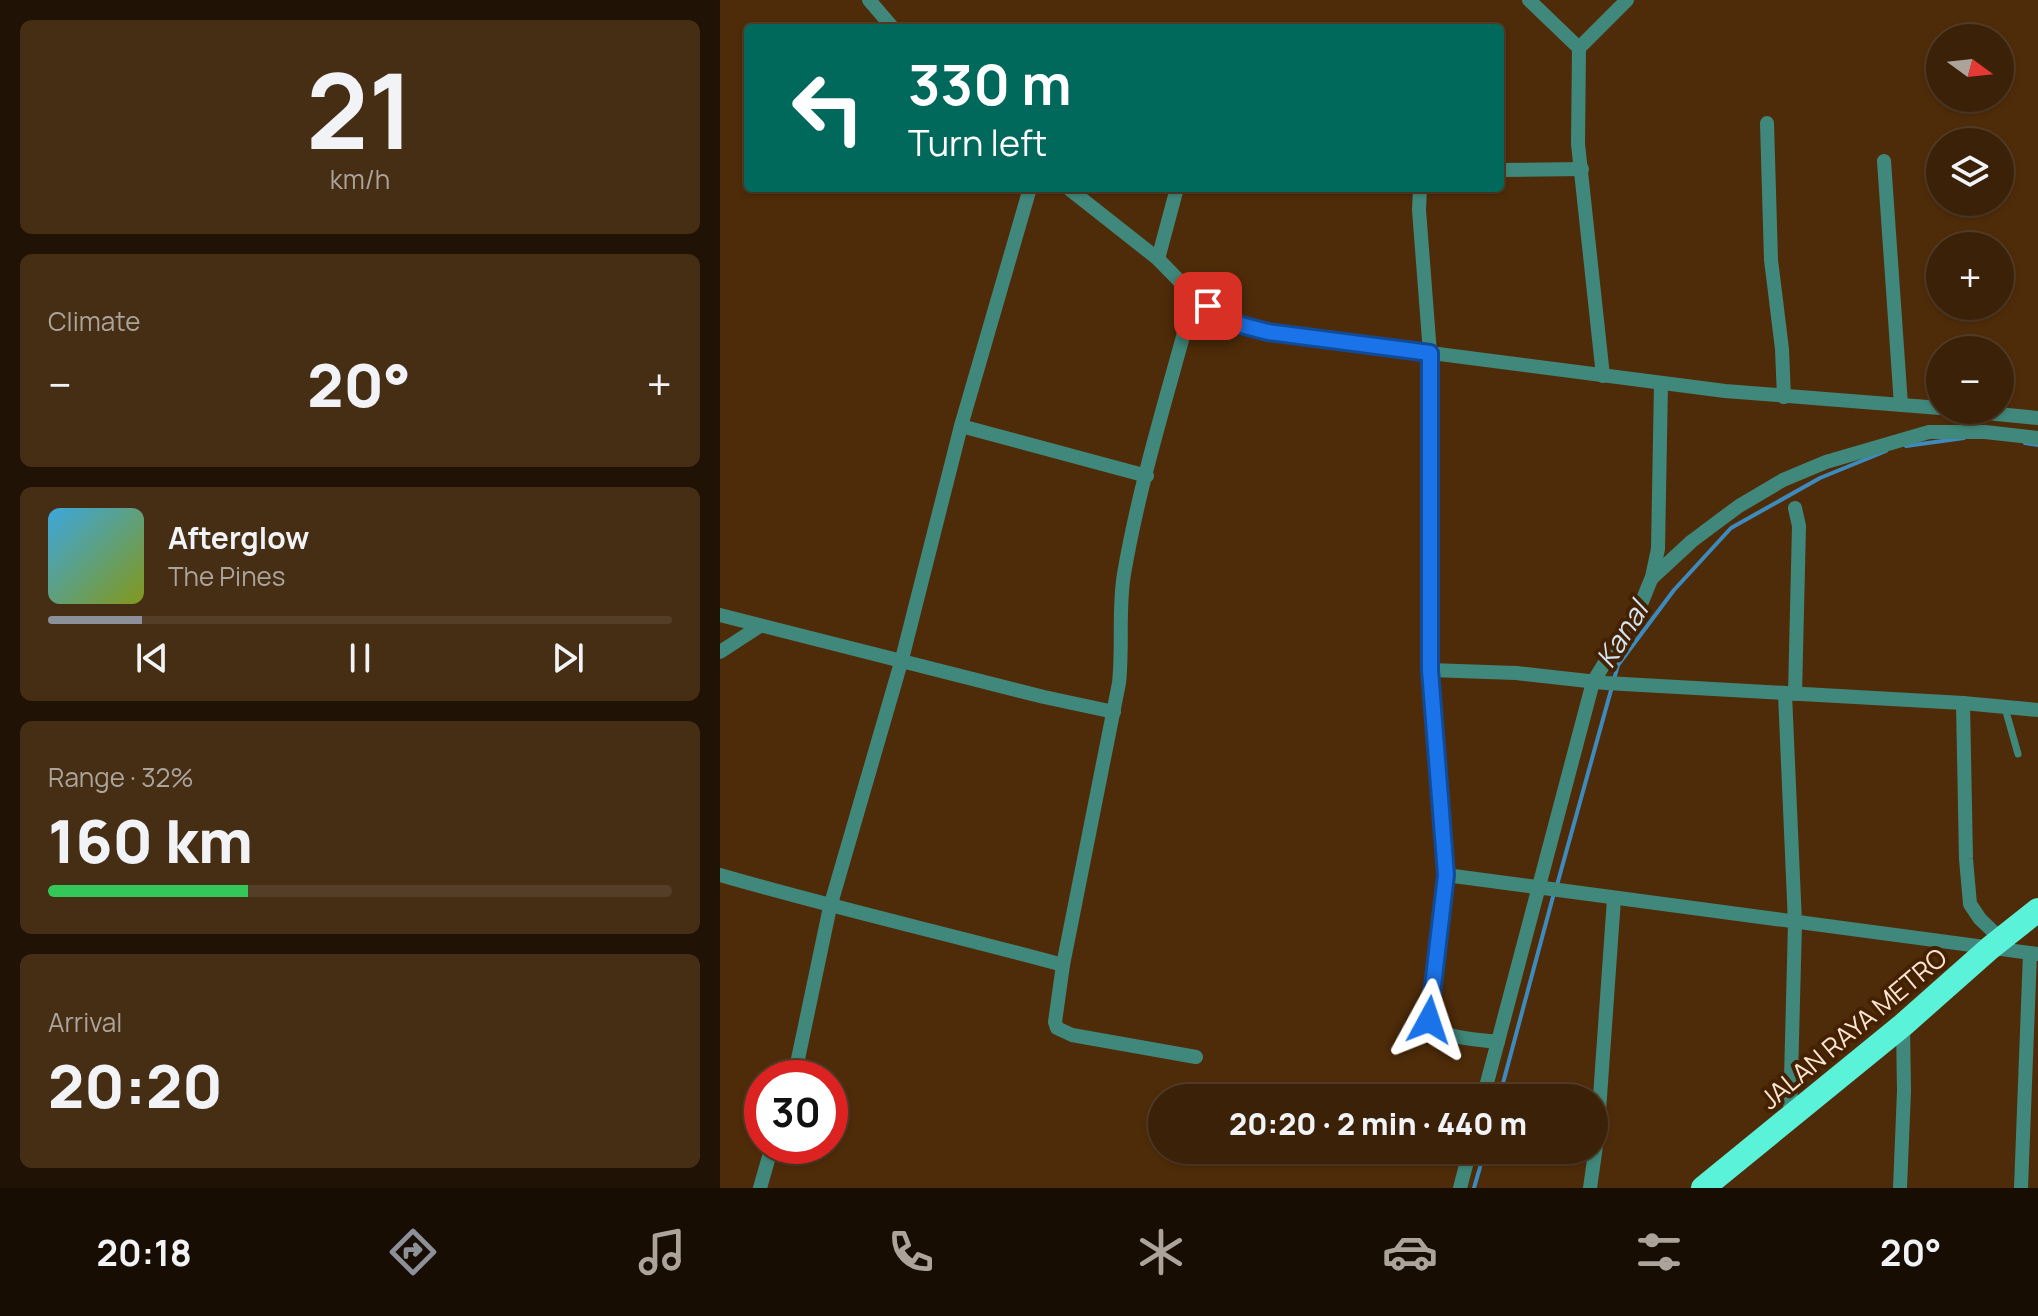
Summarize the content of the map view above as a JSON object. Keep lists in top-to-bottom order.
{
  "streets": {
    "highway": ["JALAN RAYA METRO"]
  },
  "water": ["Kanal"],
  "north": "right",
  "page": {
    "tile": [
      ["21", "km/h"],
      "Climate",
      ["Range · 32%", "160 km"],
      ["Arrival", "20:20"]
    ],
    "map_buttons": ["+", "−"],
    "turn": ["330 m", "Turn left"],
    "heat": ["−", "20°", "+"],
    "song": ["Afterglow", "The Pines"],
    "limit": "30",
    "trip": "20:20 · 2 min · 440 m",
    "tabs": ["20:18", "20°"]
  }
}
